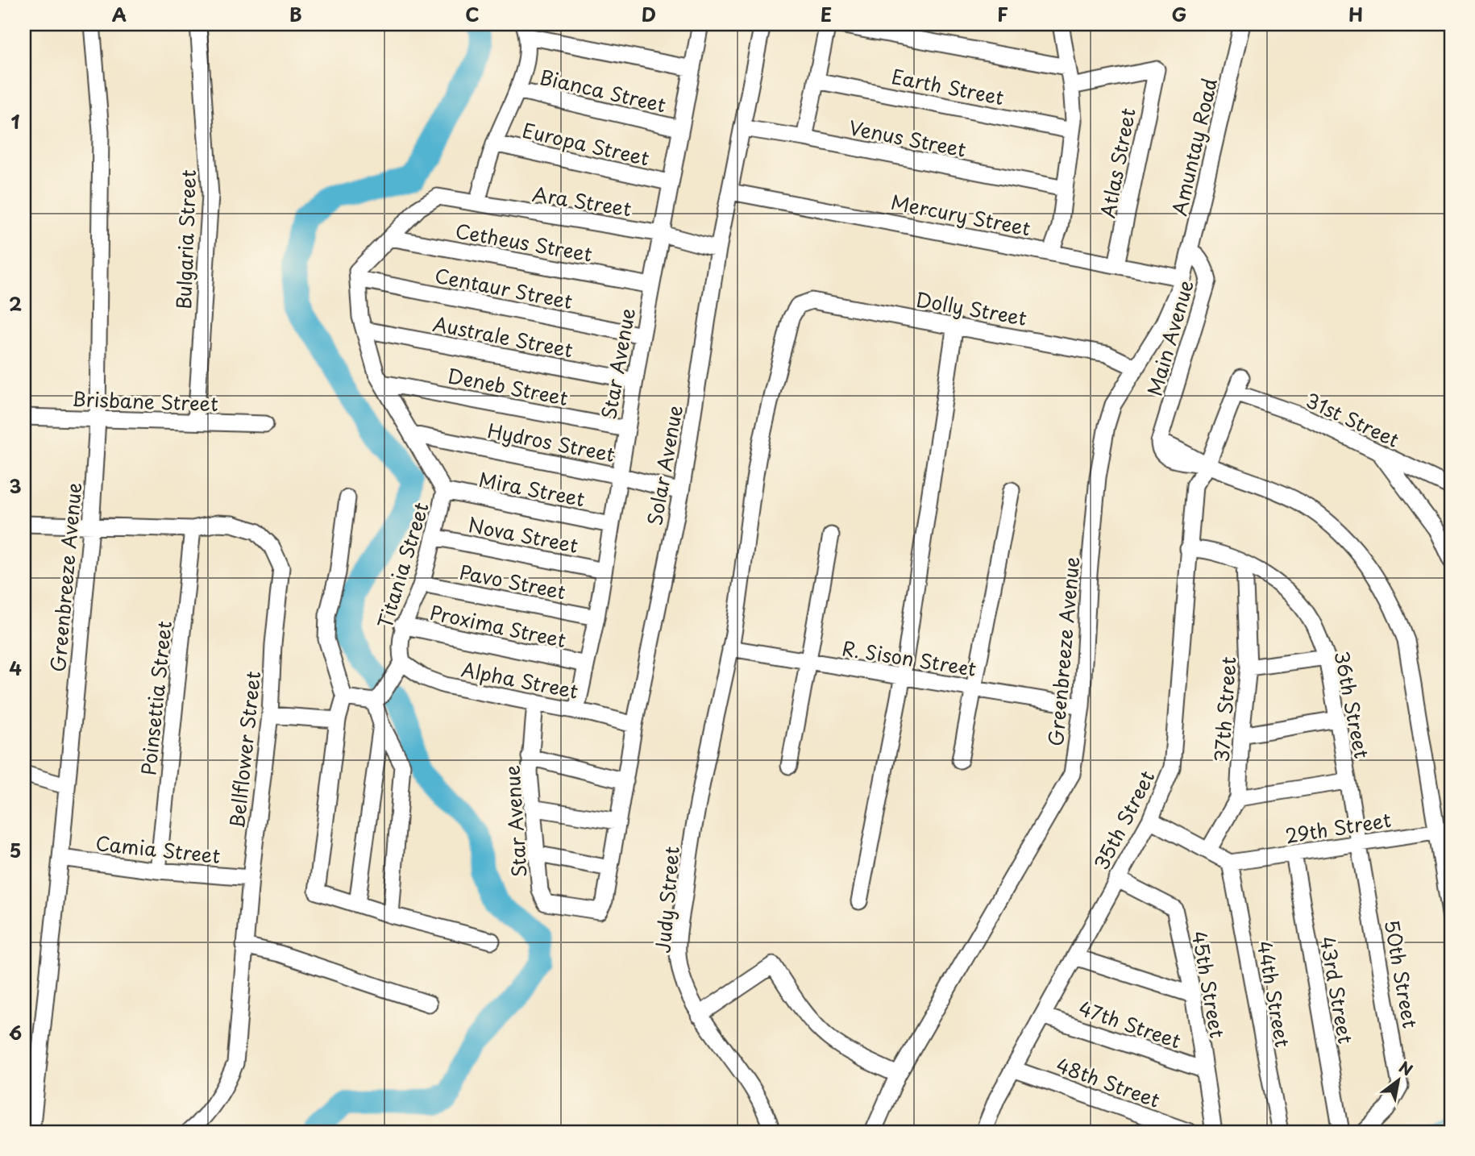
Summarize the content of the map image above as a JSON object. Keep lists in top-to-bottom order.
{
  "streets": {
    "street": [
      "Earth Street",
      "Bianca Street",
      "Venus Street",
      "Europa Street",
      "Amuntay Road",
      "Atlas Street",
      "Ara Street",
      "Mercury Street",
      "Bulgaria Street",
      "Cetheus Street",
      "Centaur Street",
      "Dolly Street",
      "Australe Street",
      "Main Avenue",
      "Star Avenue",
      "Deneb Street",
      "Brisbane Street",
      "31st Street",
      "Hydros Street",
      "Solar Avenue",
      "Mira Street",
      "Nova Street",
      "Titania Street",
      "Greenbreeze Avenue",
      "Pavo Street",
      "Proxima Street",
      "R. Sison Street",
      "Alpha Street",
      "Poinsettia Street",
      "36th Street",
      "37th Street",
      "Bellflower Street",
      "35th Street",
      "29th Street",
      "Camia Street",
      "Judy Street",
      "50th Street",
      "45th Street",
      "43rd Street",
      "44th Street",
      "47th Street",
      "48th Street"
    ]
  },
  "crossings": [
    ["Bianca Street", "Star Avenue"],
    ["Venus Street", "Solar Avenue"],
    ["Europa Street", "Star Avenue"],
    ["Amuntay Road", "Mercury Street"],
    ["Amuntay Road", "Main Avenue"],
    ["Amuntay Road", "Greenbreeze Avenue"],
    ["Atlas Street", "Mercury Street"],
    ["Ara Street", "Cetheus Street"],
    ["Ara Street", "Star Avenue"],
    ["Ara Street", "Solar Avenue"],
    ["Mercury Street", "Solar Avenue"],
    ["Mercury Street", "Greenbreeze Avenue"],
    ["Bulgaria Street", "Brisbane Street"],
    ["Cetheus Street", "Star Avenue"],
    ["Centaur Street", "Star Avenue"],
    ["Centaur Street", "Titania Street"],
    ["Dolly Street", "Greenbreeze Avenue"],
    ["Dolly Street", "Judy Street"],
    ["Australe Street", "Star Avenue"],
    ["Australe Street", "Titania Street"],
    ["Main Avenue", "35th Street"],
    ["Main Avenue", "29th Street"],
    ["Star Avenue", "Deneb Street"],
    ["Star Avenue", "Hydros Street"],
    ["Star Avenue", "Solar Avenue"],
    ["Star Avenue", "Mira Street"],
    ["Star Avenue", "Nova Street"],
    ["Star Avenue", "Pavo Street"],
    ["Star Avenue", "Proxima Street"],
    ["Star Avenue", "Alpha Street"],
    ["Deneb Street", "Titania Street"],
    ["Brisbane Street", "Greenbreeze Avenue"],
    ["Hydros Street", "Solar Avenue"],
    ["Hydros Street", "Titania Street"],
    ["Solar Avenue", "Alpha Street"],
    ["Mira Street", "Titania Street"],
    ["Nova Street", "Titania Street"],
    ["Titania Street", "Pavo Street"],
    ["Titania Street", "Proxima Street"],
    ["Titania Street", "Alpha Street"],
    ["Greenbreeze Avenue", "R. Sison Street"],
    ["Greenbreeze Avenue", "Bellflower Street"],
    ["Greenbreeze Avenue", "Camia Street"],
    ["R. Sison Street", "Judy Street"],
    ["Poinsettia Street", "Bellflower Street"],
    ["Poinsettia Street", "Camia Street"],
    ["36th Street", "37th Street"],
    ["36th Street", "35th Street"],
    ["36th Street", "29th Street"],
    ["36th Street", "50th Street"],
    ["Bellflower Street", "Camia Street"],
    ["35th Street", "45th Street"],
    ["35th Street", "47th Street"],
    ["35th Street", "48th Street"],
    ["29th Street", "50th Street"],
    ["29th Street", "43rd Street"],
    ["29th Street", "44th Street"],
    ["45th Street", "47th Street"]
  ],
  "north": "top right",
  "grid": {
    "columns": [
      "A",
      "B",
      "C",
      "D",
      "E",
      "F",
      "G",
      "H"
    ],
    "rows": [
      "1",
      "2",
      "3",
      "4",
      "5",
      "6"
    ]
  }
}
